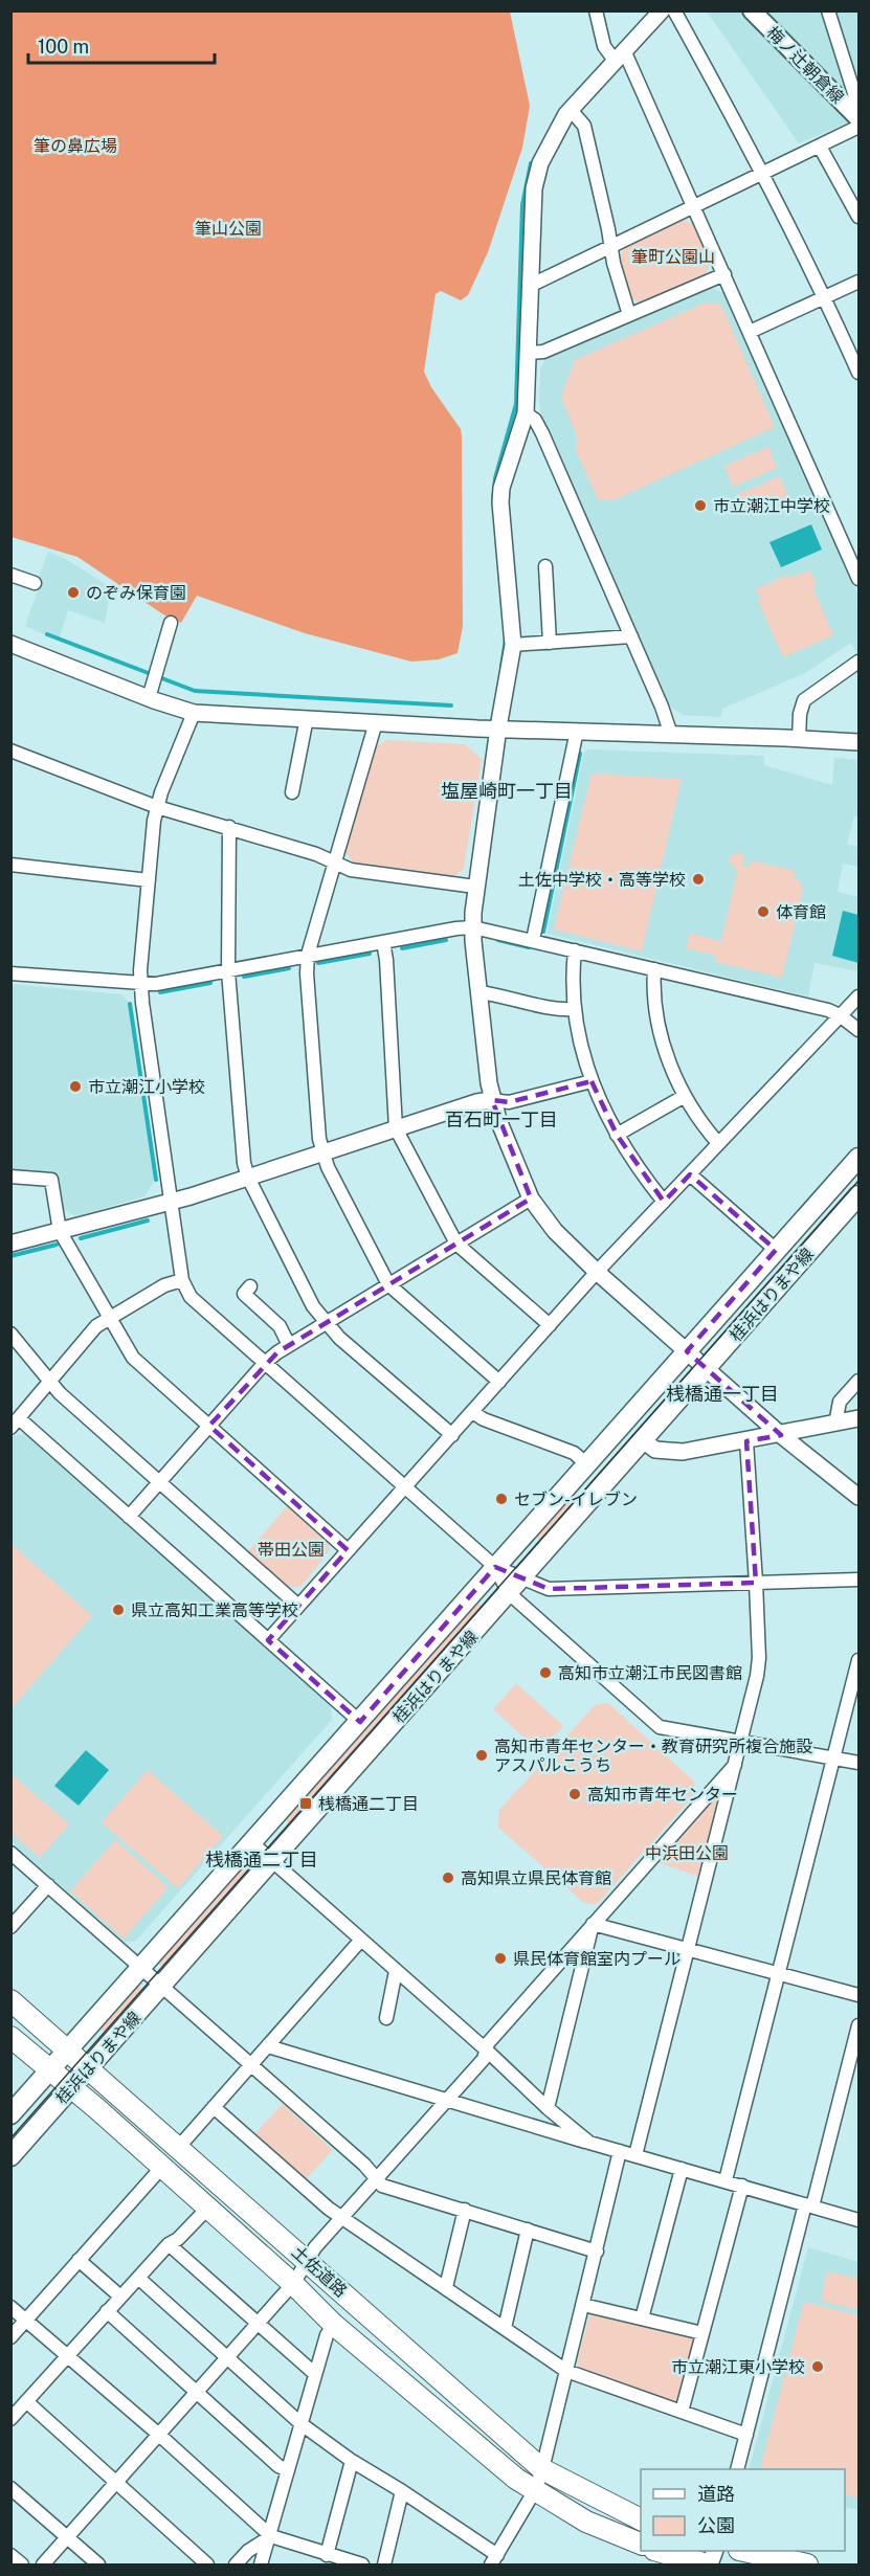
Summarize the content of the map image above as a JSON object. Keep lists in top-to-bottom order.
{
  "streets": {
    "highway": ["土佐道路"],
    "main road": ["梅ノ辻朝倉線", "桂浜はりまや線"]
  },
  "crossings": [
    ["桂浜はりまや線", "土佐道路"]
  ],
  "districts": [
    "塩屋崎町一丁目",
    "百石町一丁目",
    "桟橋通一丁目",
    "桟橋通二丁目"
  ],
  "parks": [
    "筆の鼻広場",
    "筆山公園",
    "筆町公園山",
    "帯田公園",
    "中浜田公園"
  ],
  "places": {
    "other": [
      "市立潮江中学校",
      "のぞみ保育園",
      "土佐中学校・高等学校",
      "体育館",
      "市立潮江小学校",
      "セブン-イレブン",
      "県立高知工業高等学校",
      "高知市立潮江市民図書館",
      "高知市青年センター・教育研究所複合施設 アスパルこうち",
      "高知市青年センター",
      "高知県立県民体育館",
      "県民体育館室内プール",
      "市立潮江東小学校"
    ],
    "transit": ["桟橋通二丁目"]
  },
  "legend": ["道路", "公園"],
  "scale_bar": "100 m"
}
